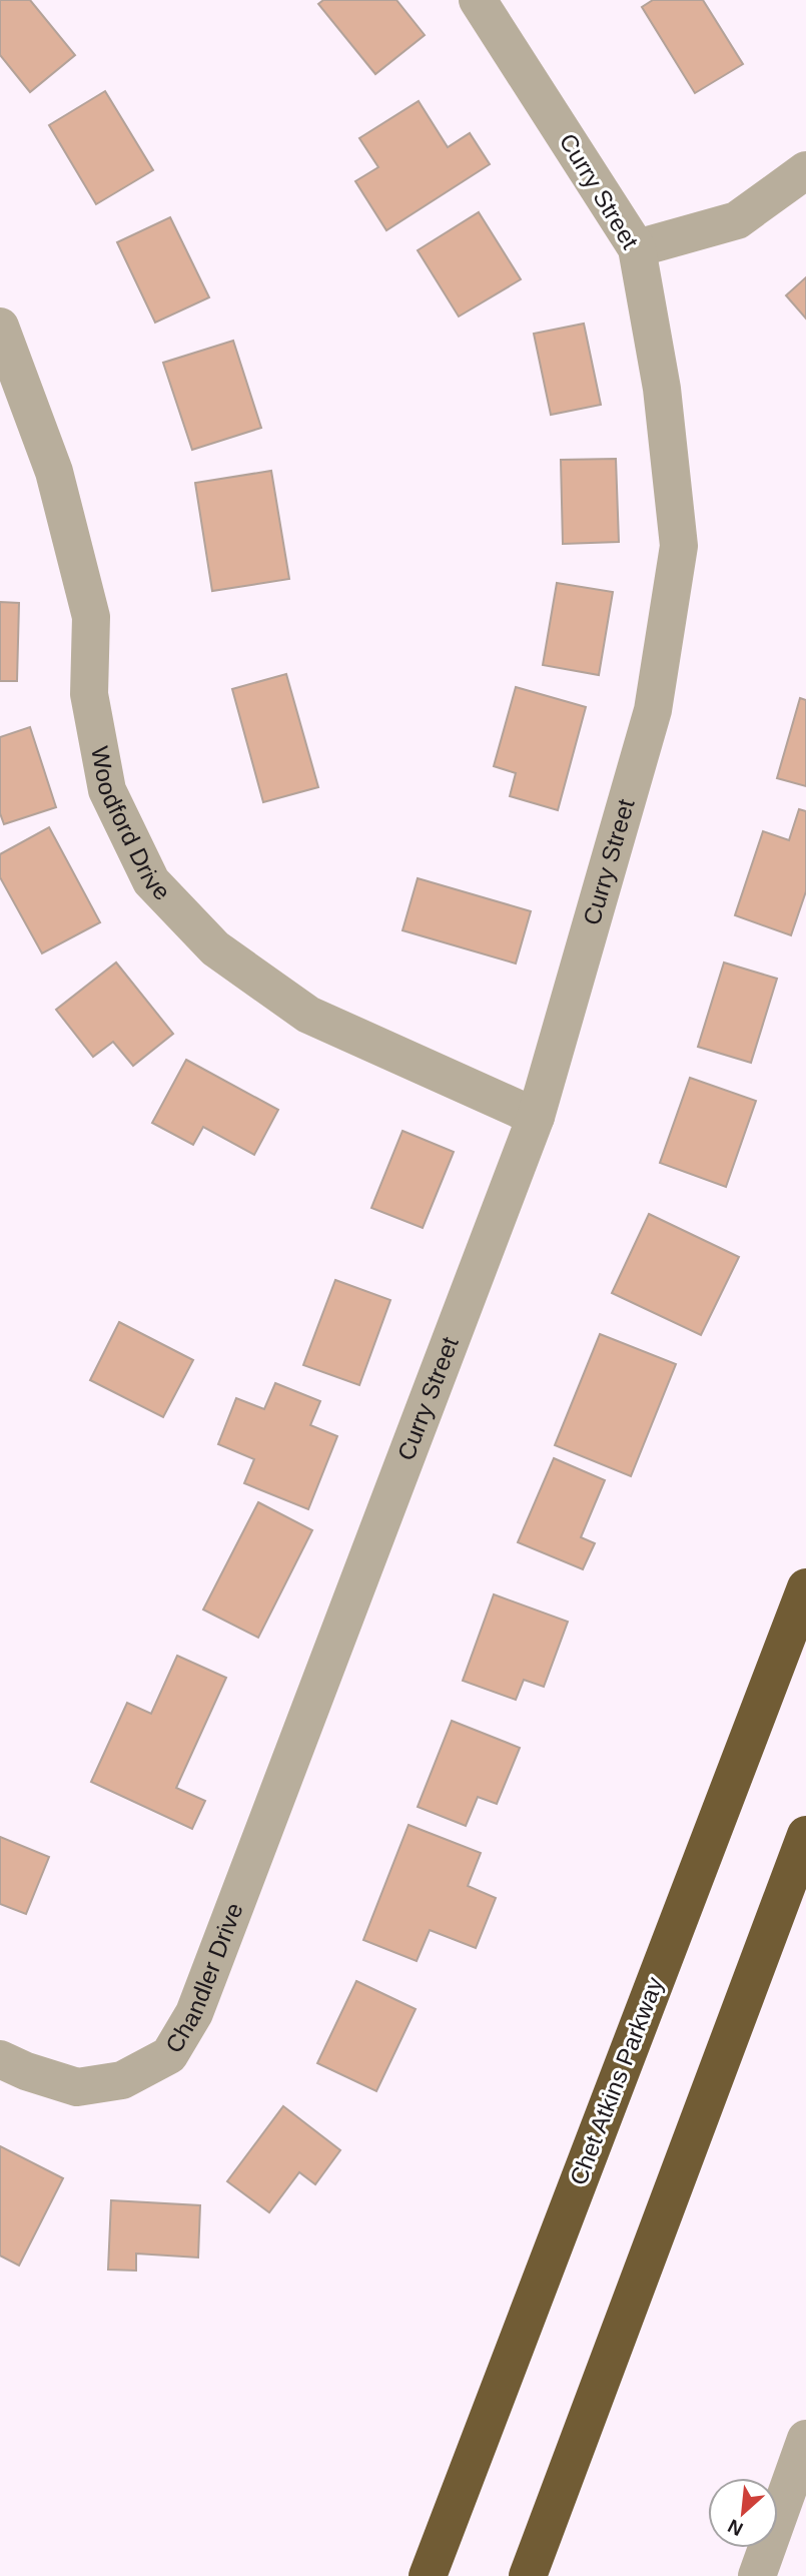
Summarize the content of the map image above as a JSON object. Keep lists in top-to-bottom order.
{
  "streets": {
    "highway": ["Chet Atkins Parkway"],
    "street": ["Curry Street", "Woodford Drive", "Chandler Drive"]
  },
  "crossings": [
    ["Curry Street", "Woodford Drive"],
    ["Curry Street", "Chandler Drive"]
  ],
  "north": "bottom left"
}
